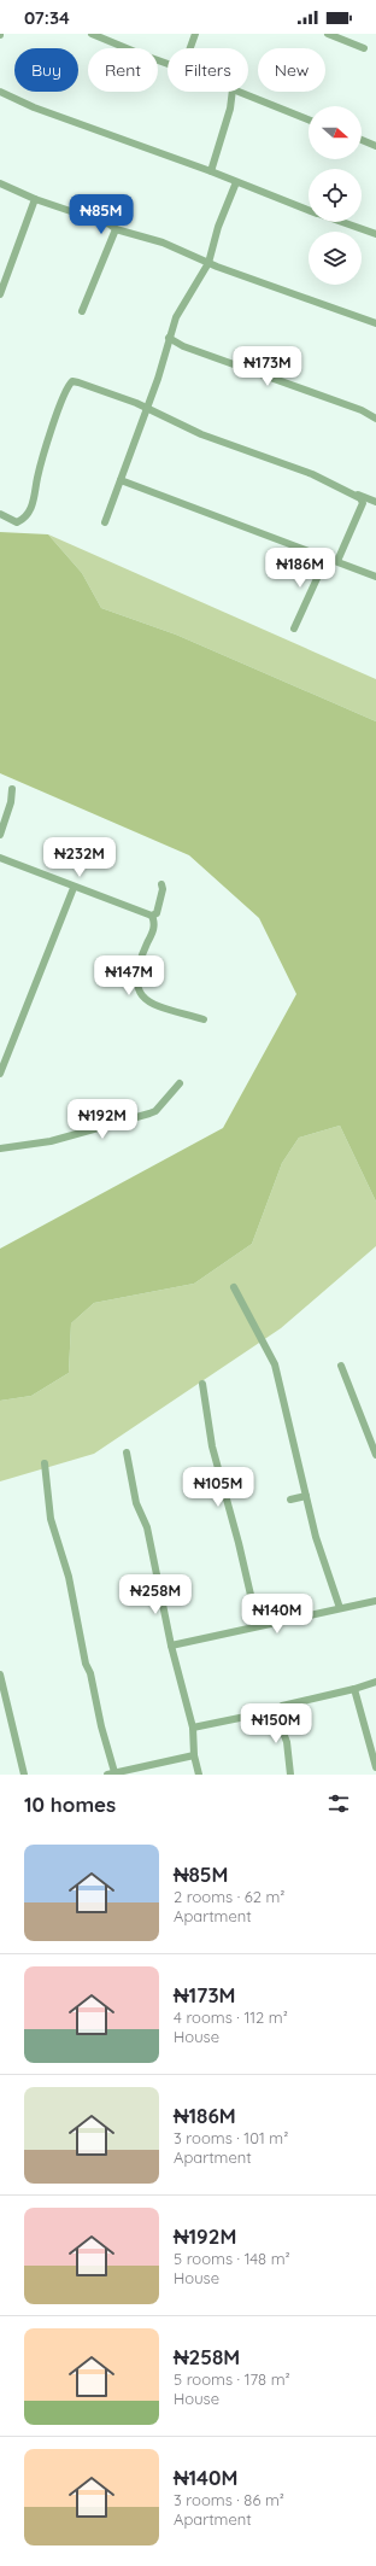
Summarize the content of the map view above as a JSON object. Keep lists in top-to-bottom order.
{
  "north": "right",
  "page": {
    "status": "07:34",
    "chip": [
      "Buy",
      "Rent",
      "Filters",
      "New"
    ],
    "price": [
      "₦85M",
      "₦173M",
      "₦186M",
      "₦232M",
      "₦147M",
      "₦192M",
      "₦105M",
      "₦258M",
      "₦140M",
      "₦150M"
    ],
    "heading": "10 homes",
    "list": [
      {
        "name": "₦85M",
        "note": "2 rooms · 62 m² · Apartment"
      },
      {
        "name": "₦173M",
        "note": "4 rooms · 112 m² · House"
      },
      {
        "name": "₦186M",
        "note": "3 rooms · 101 m² · Apartment"
      },
      {
        "name": "₦192M",
        "note": "5 rooms · 148 m² · House"
      },
      {
        "name": "₦258M",
        "note": "5 rooms · 178 m² · House"
      },
      {
        "name": "₦140M",
        "note": "3 rooms · 86 m² · Apartment"
      }
    ]
  }
}
